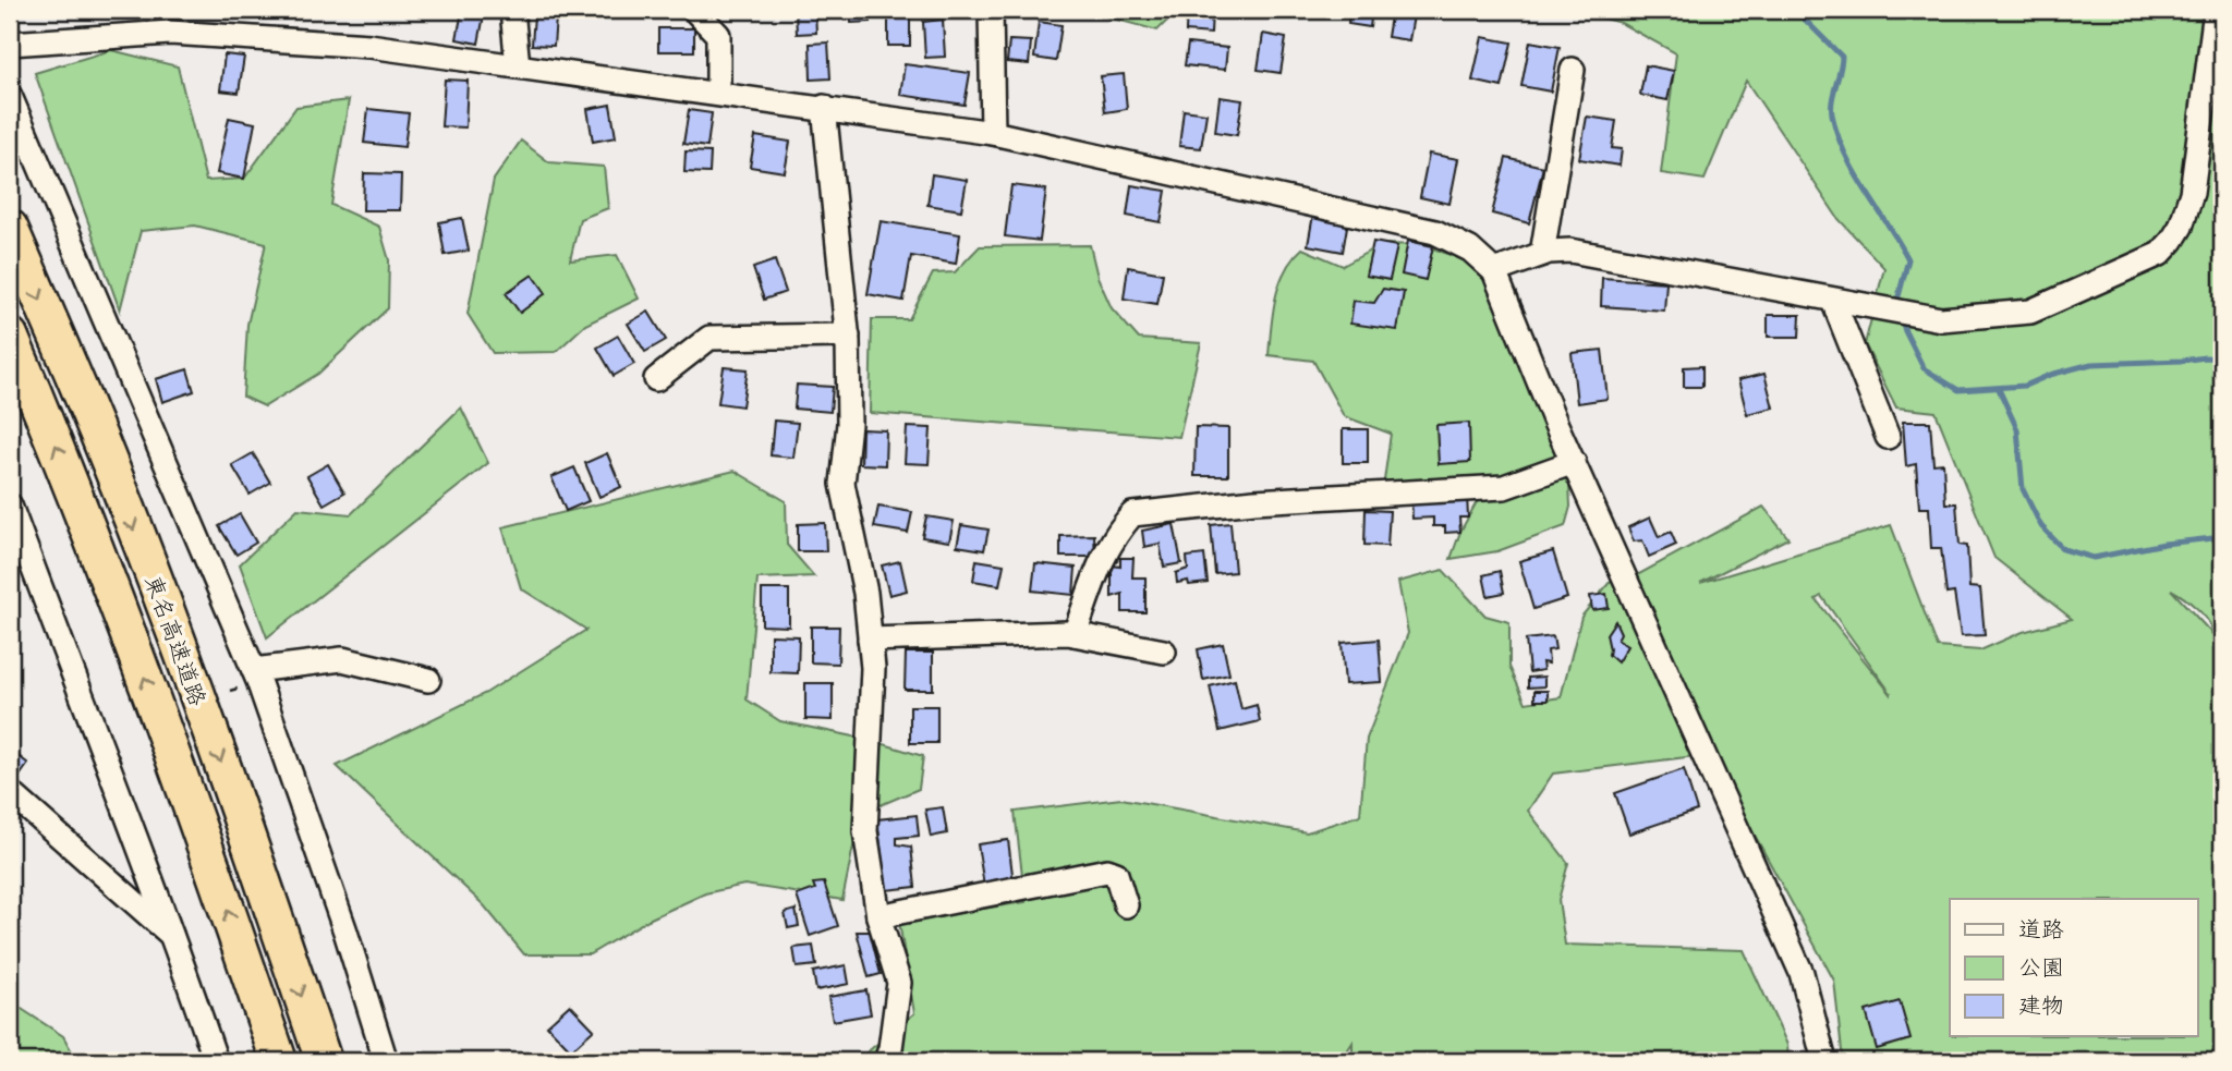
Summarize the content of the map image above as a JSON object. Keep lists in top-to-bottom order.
{
  "streets": {
    "highway": ["東名高速道路"]
  },
  "legend": ["道路", "公園", "建物"]
}
